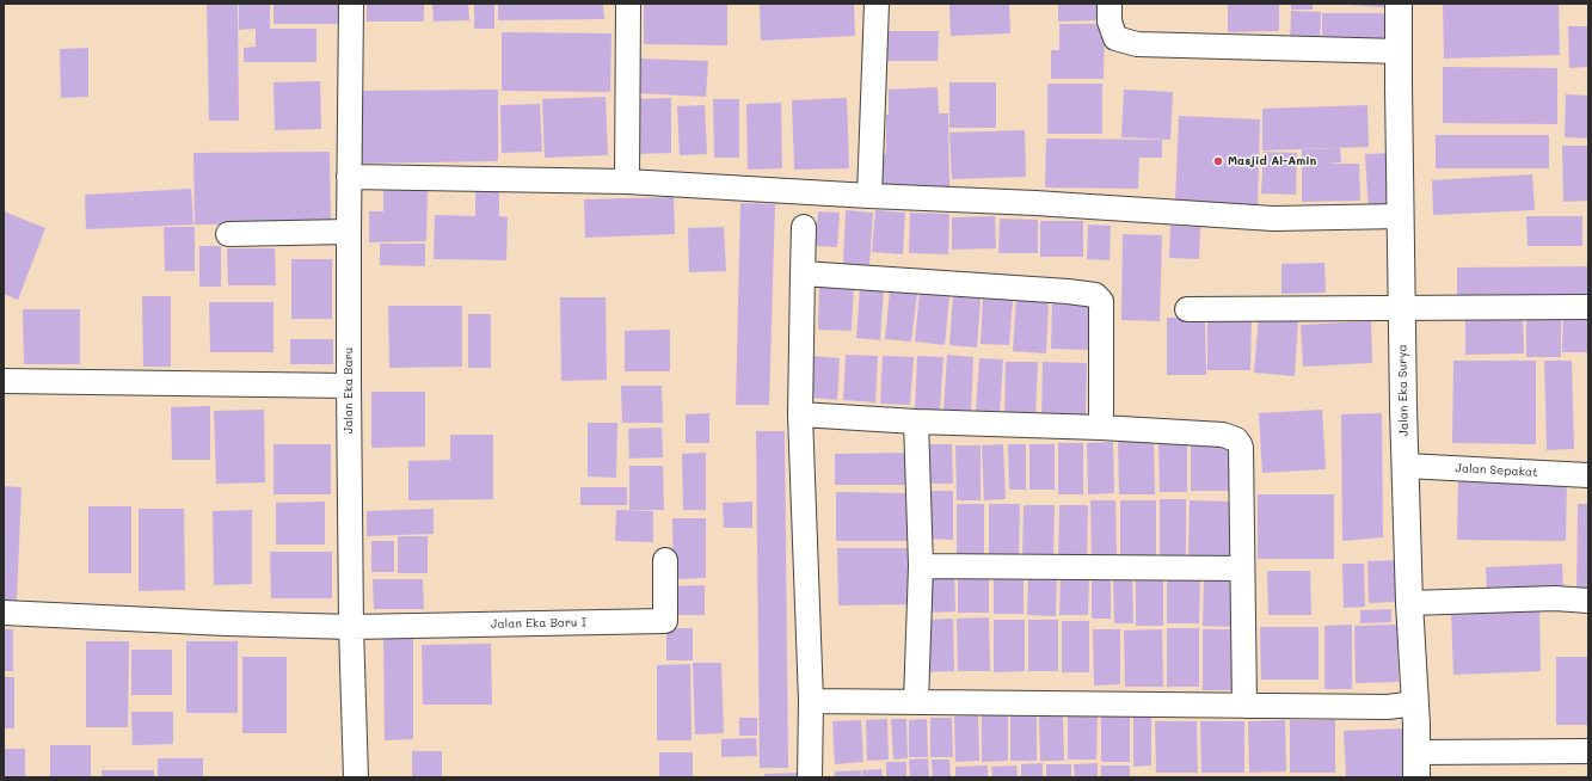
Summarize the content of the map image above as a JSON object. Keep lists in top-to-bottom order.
{
  "streets": {
    "street": [
      "Jalan Eka Baru",
      "Jalan Eka Surya",
      "Jalan Sepakat",
      "Jalan Eka Baru I"
    ]
  },
  "crossings": [
    ["Jalan Eka Baru", "Jalan Eka Baru I"],
    ["Jalan Eka Surya", "Jalan Sepakat"]
  ],
  "places": ["Masjid Al-Amin"]
}
